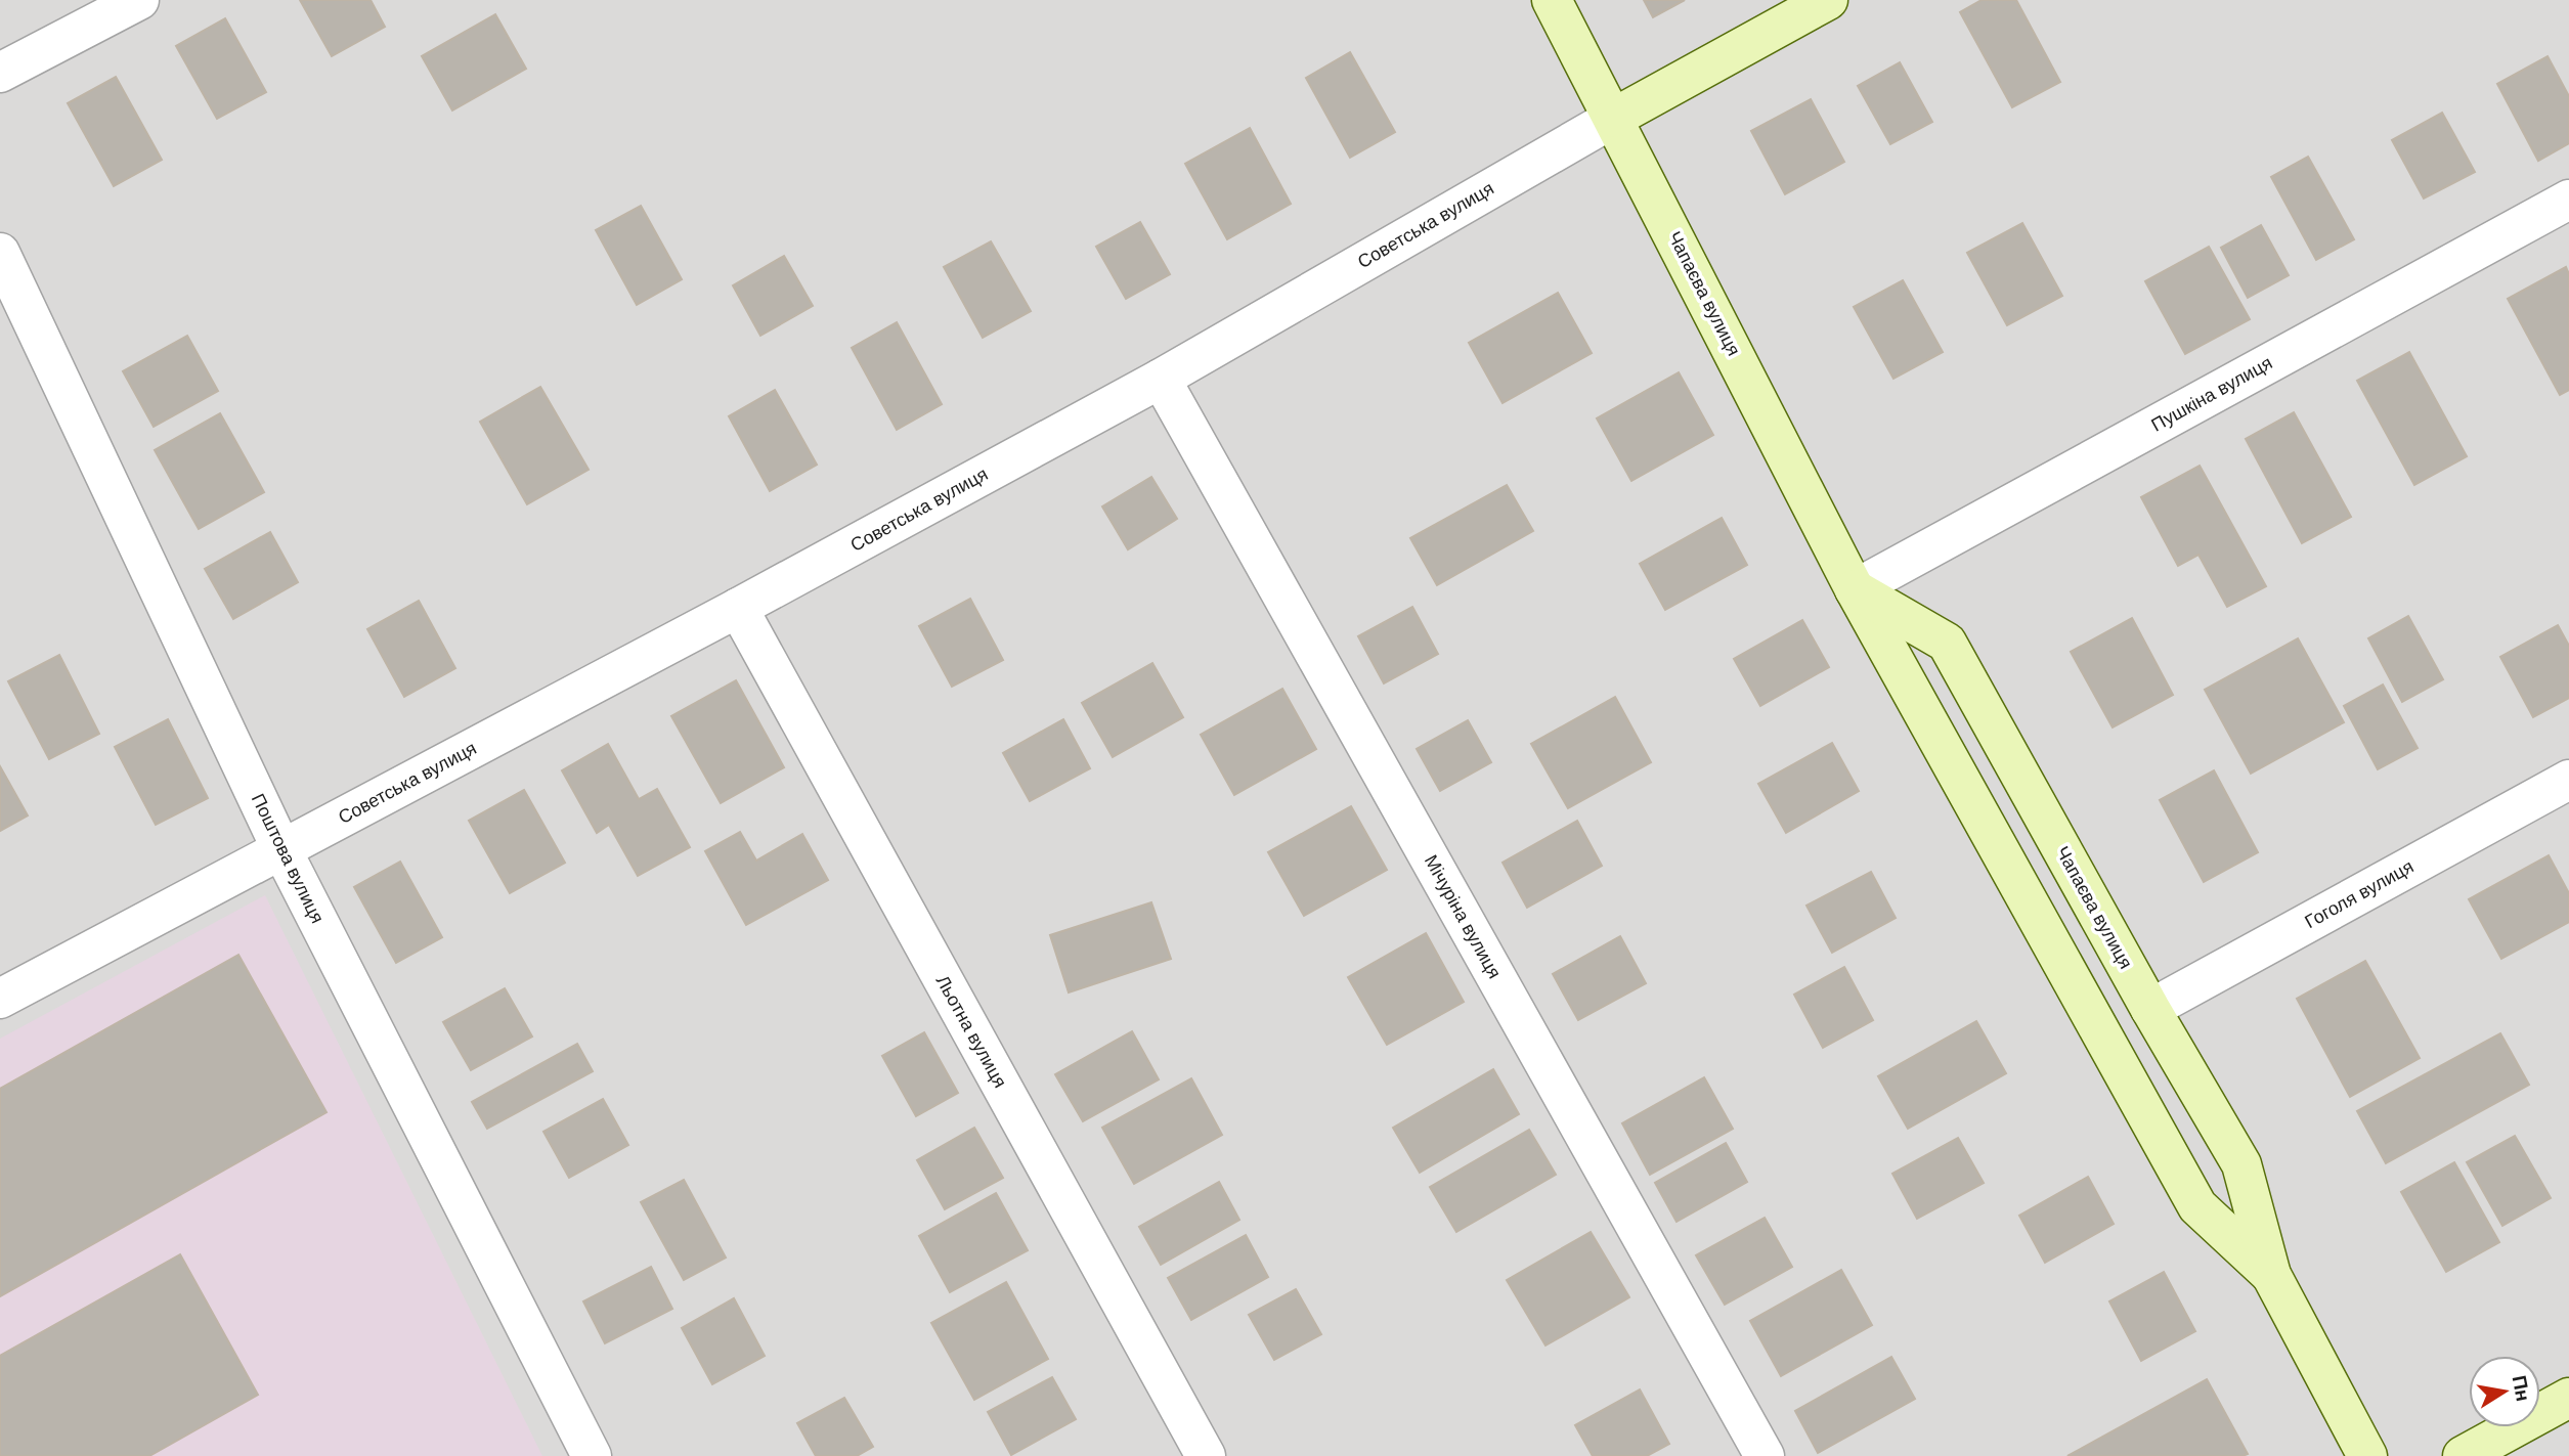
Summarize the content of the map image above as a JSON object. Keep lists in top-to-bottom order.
{
  "streets": {
    "street": [
      "Советська вулиця",
      "Чапаєва вулиця",
      "Пушкіна вулиця",
      "Поштова вулиця",
      "Гоголя вулиця",
      "Мічуріна вулиця",
      "Льотна вулиця"
    ]
  },
  "crossings": [
    ["Советська вулиця", "Чапаєва вулиця"],
    ["Советська вулиця", "Поштова вулиця"],
    ["Советська вулиця", "Мічуріна вулиця"],
    ["Советська вулиця", "Льотна вулиця"],
    ["Чапаєва вулиця", "Пушкіна вулиця"],
    ["Чапаєва вулиця", "Гоголя вулиця"]
  ],
  "north": "right"
}
